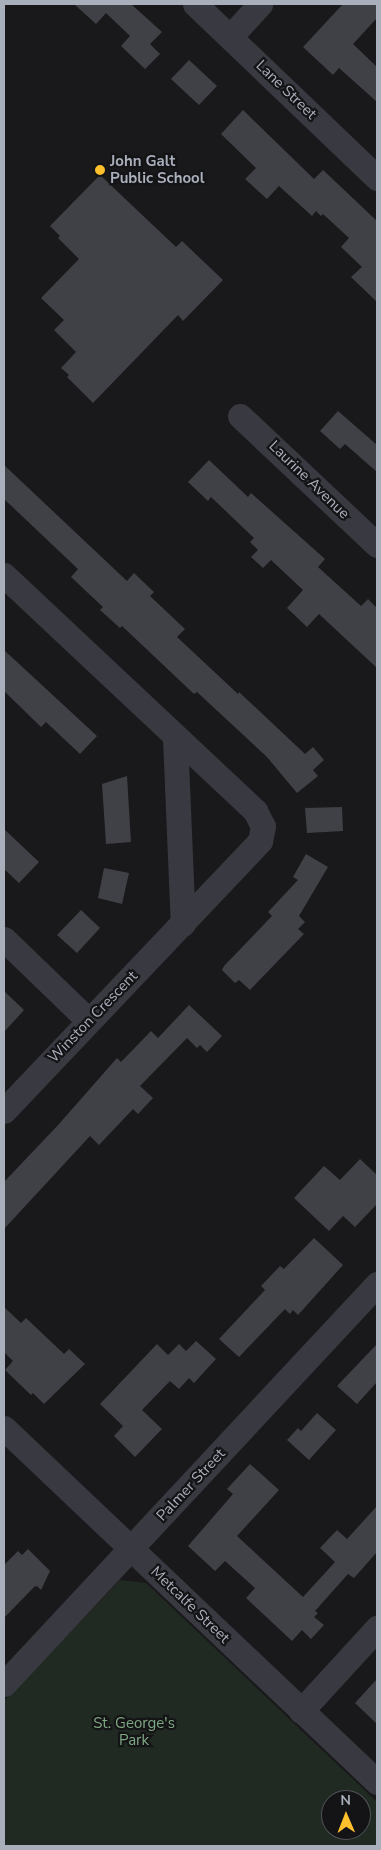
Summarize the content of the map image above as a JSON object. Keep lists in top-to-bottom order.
{
  "streets": {
    "street": [
      "Lane Street",
      "Laurine Avenue",
      "Winston Crescent",
      "Palmer Street",
      "Metcalfe Street"
    ]
  },
  "crossings": [
    ["Palmer Street", "Metcalfe Street"]
  ],
  "parks": ["St. George's Park"],
  "places": ["John Galt Public School"],
  "north": "top"
}
